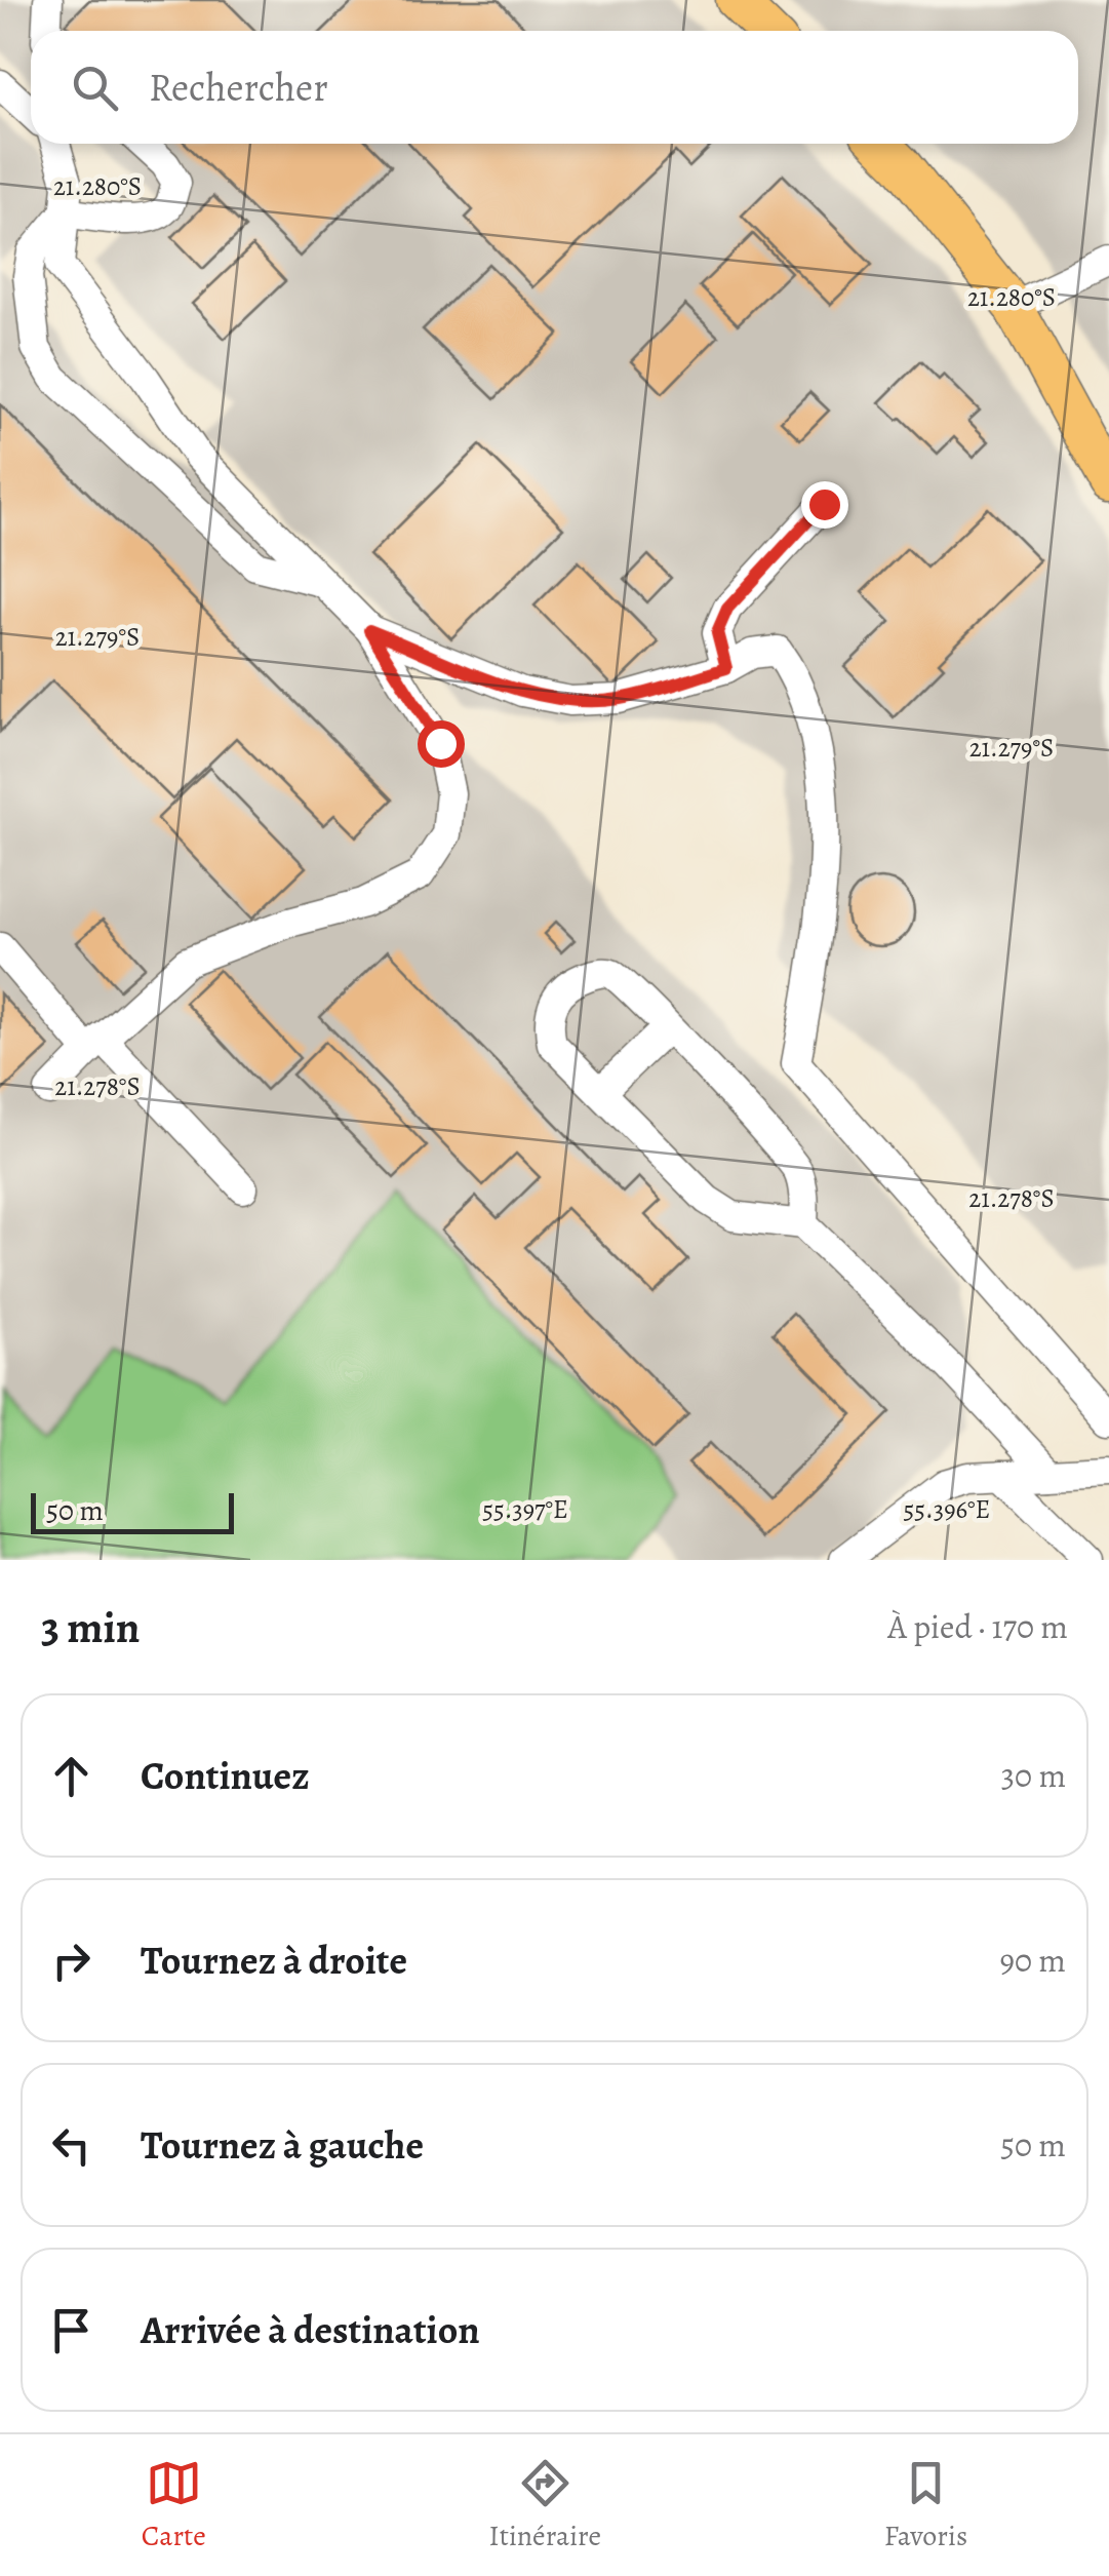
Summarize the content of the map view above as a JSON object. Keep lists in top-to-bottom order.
{
  "scale_bar": "50 m",
  "page": {
    "search": "Rechercher",
    "scale": "50 m",
    "heading": ["3 min", "À pied · 170 m"],
    "list": [
      ["Continuez", "30 m"],
      ["Tournez à droite", "90 m"],
      ["Tournez à gauche", "50 m"],
      "Arrivée à destination"
    ],
    "nav": ["Carte", "Itinéraire", "Favoris"]
  },
  "coordinates": [
    "21.280°S",
    "21.279°S",
    "21.278°S",
    "55.397°E",
    "55.396°E"
  ]
}
